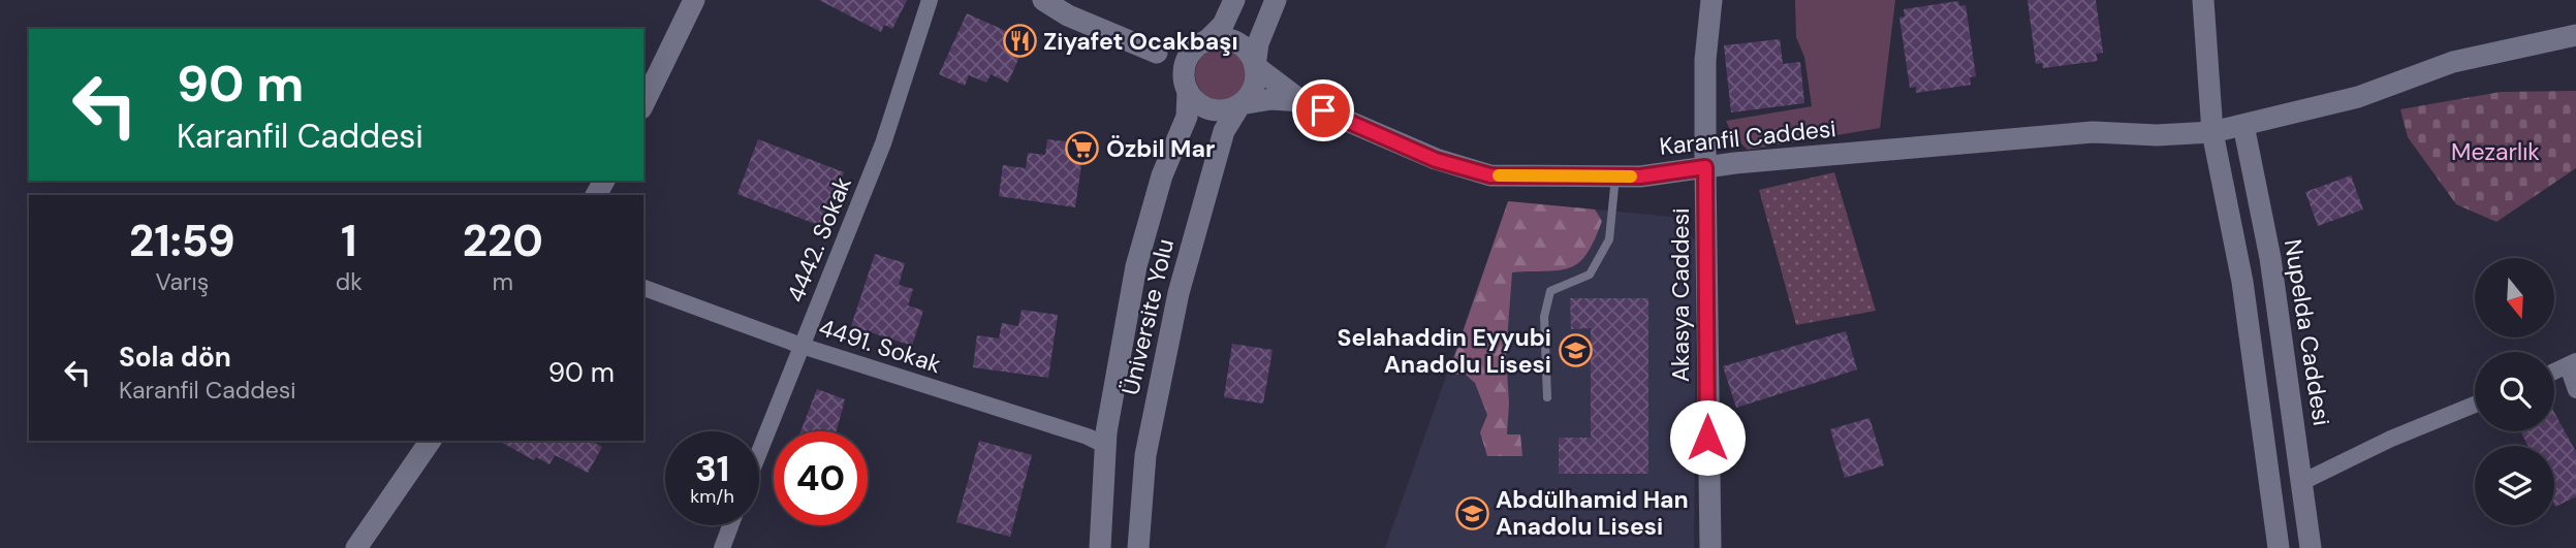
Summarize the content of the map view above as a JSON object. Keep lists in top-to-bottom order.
{
  "streets": {
    "street": [
      "Karanfil Caddesi",
      "4442. Sokak",
      "Akasya Caddesi",
      "Üniversite Yolu",
      "Nupelda Caddesi",
      "4491. Sokak"
    ]
  },
  "crossings": [
    ["Karanfil Caddesi", "Akasya Caddesi"],
    ["Karanfil Caddesi", "Nupelda Caddesi"],
    ["4442. Sokak", "4491. Sokak"]
  ],
  "parks": ["Mezarlık"],
  "places": {
    "restaurant": ["Ziyafet Ocakbaşı"],
    "supermarket": ["Özbil Mar"],
    "school or university": ["Selahaddin Eyyubi Anadolu Lisesi", "Abdülhamid Han Anadolu Lisesi"]
  },
  "north": "bottom",
  "page": {
    "turn": ["90 m", "Karanfil Caddesi"],
    "eta": [
      "21:59",
      "Varış",
      "1",
      "dk",
      "220",
      "m"
    ],
    "list": [
      {
        "name": "Sola dön",
        "note": "Karanfil Caddesi",
        "value": "90 m"
      }
    ],
    "speed": "31 km/h",
    "limit": "40"
  }
}
